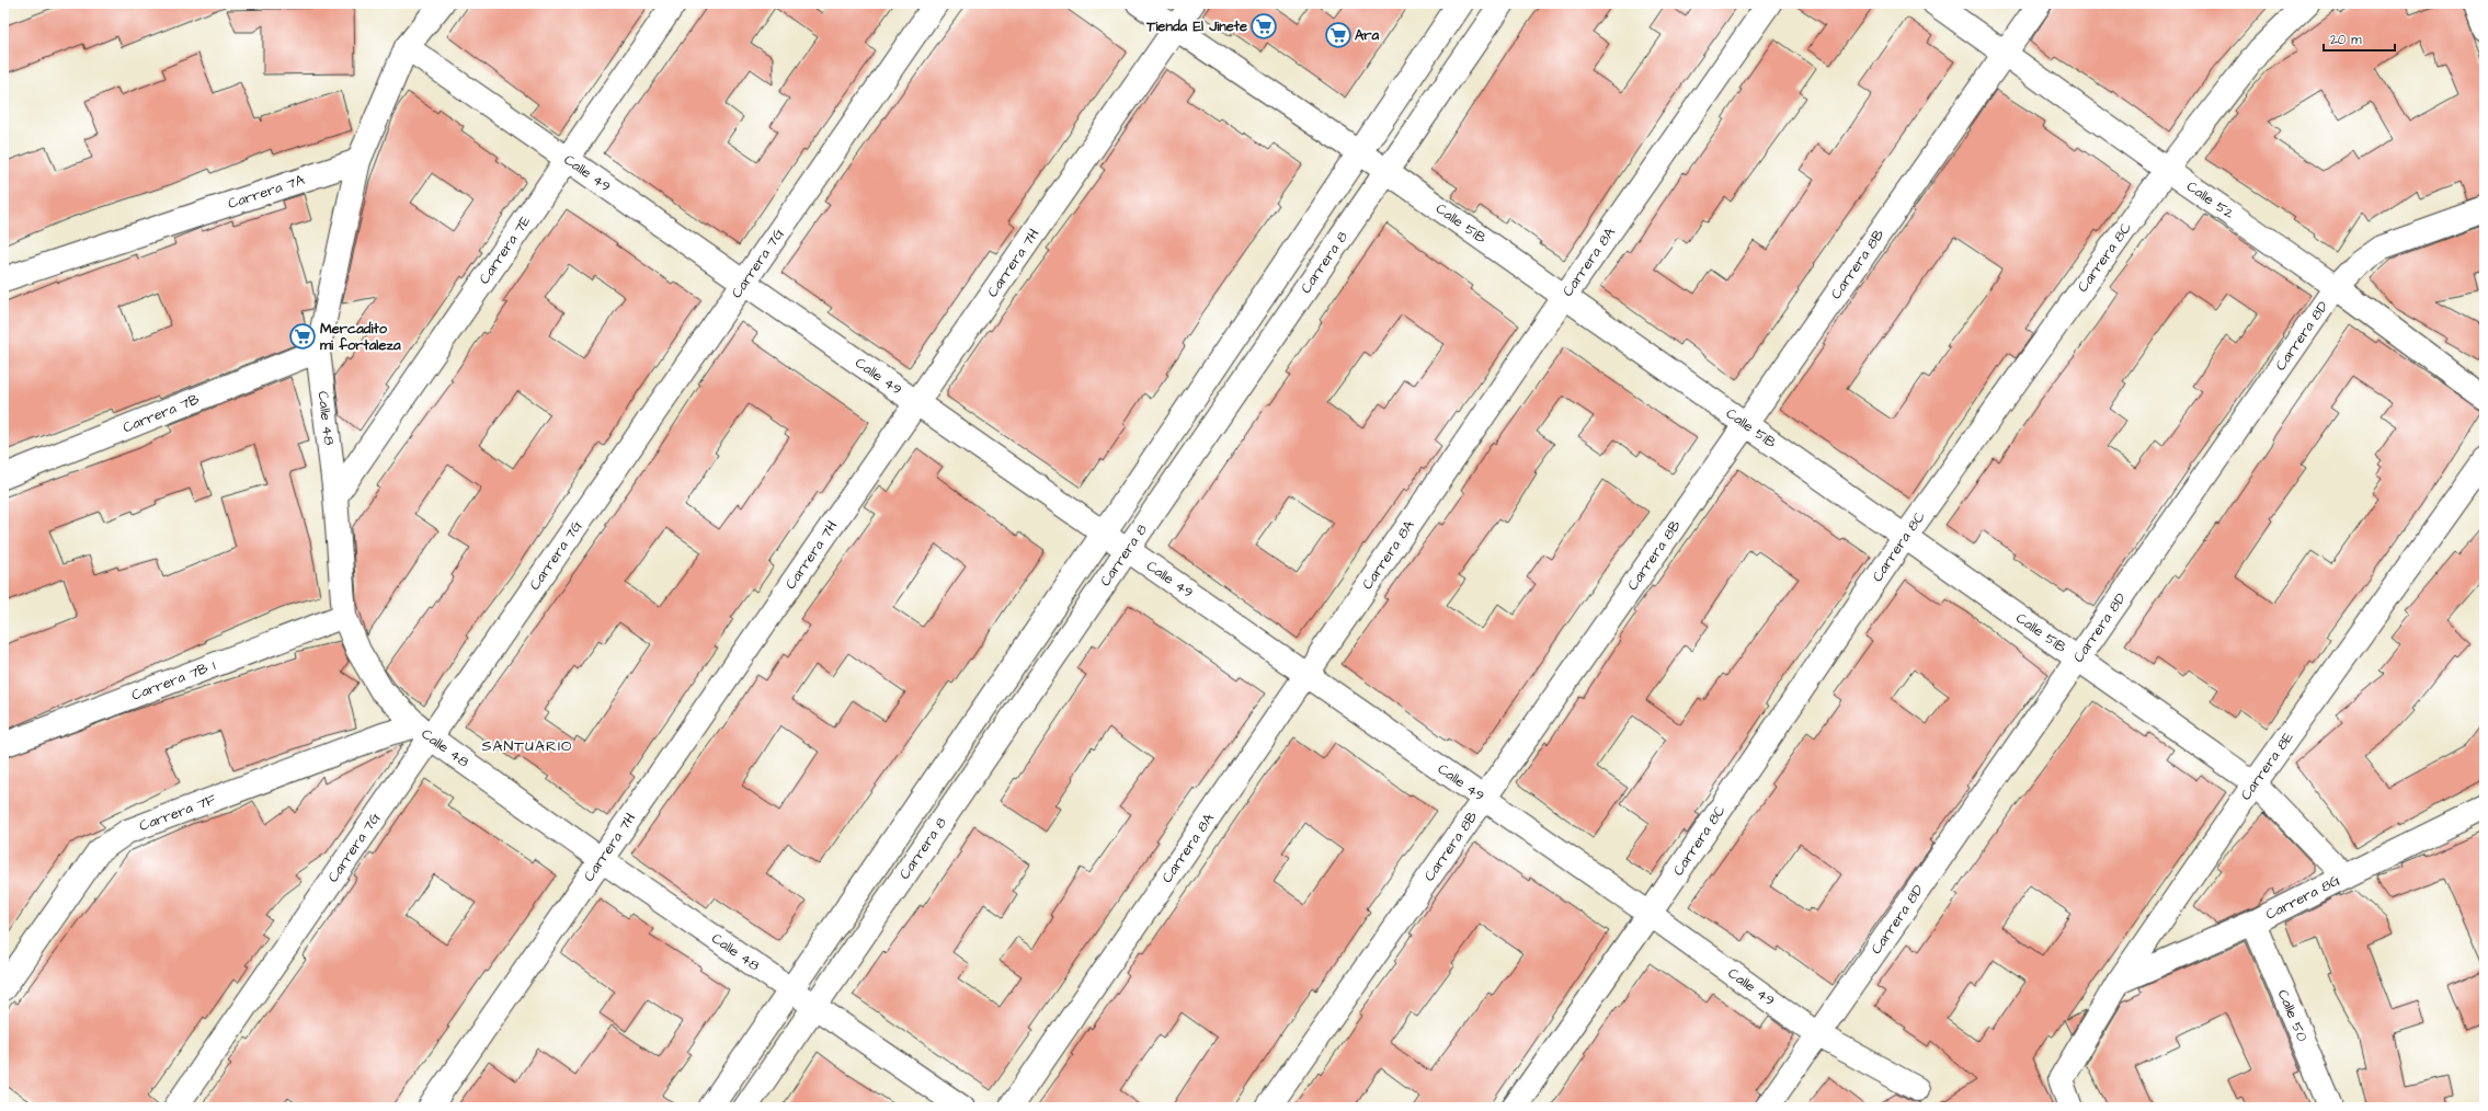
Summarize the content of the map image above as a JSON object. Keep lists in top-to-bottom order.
{
  "streets": {
    "street": [
      "Calle 49",
      "Carrera 7A",
      "Calle 52",
      "Calle 51B",
      "Carrera 7E",
      "Carrera 8C",
      "Carrera 8A",
      "Carrera 7H",
      "Carrera 8",
      "Carrera 7G",
      "Carrera 8B",
      "Carrera 8D",
      "Carrera 7B",
      "Calle 48",
      "Carrera 7B 1",
      "Carrera 8E",
      "Carrera 7F",
      "Carrera 8G",
      "Calle 50"
    ]
  },
  "crossings": [
    ["Calle 49", "Carrera 7E"],
    ["Calle 49", "Carrera 8C"],
    ["Calle 49", "Carrera 8A"],
    ["Calle 49", "Carrera 7H"],
    ["Calle 49", "Carrera 8"],
    ["Calle 49", "Carrera 7G"],
    ["Calle 49", "Carrera 8B"],
    ["Calle 49", "Carrera 8D"],
    ["Carrera 7A", "Calle 48"],
    ["Calle 52", "Carrera 8C"],
    ["Calle 52", "Carrera 8B"],
    ["Calle 52", "Carrera 8D"],
    ["Calle 51B", "Carrera 8C"],
    ["Calle 51B", "Carrera 8A"],
    ["Calle 51B", "Carrera 7H"],
    ["Calle 51B", "Carrera 8"],
    ["Calle 51B", "Carrera 8B"],
    ["Calle 51B", "Carrera 8D"],
    ["Calle 51B", "Carrera 8E"],
    ["Calle 51B", "Carrera 8G"],
    ["Carrera 7E", "Calle 48"],
    ["Carrera 7H", "Calle 48"],
    ["Carrera 8", "Calle 48"],
    ["Carrera 7G", "Calle 48"],
    ["Carrera 7G", "Carrera 7F"],
    ["Carrera 7B", "Calle 48"],
    ["Calle 48", "Carrera 7B 1"],
    ["Calle 48", "Carrera 7F"],
    ["Carrera 8E", "Carrera 8G"],
    ["Carrera 8G", "Calle 50"]
  ],
  "districts": ["SANTUARIO"],
  "places": {
    "supermarket": ["Tienda El Jinete", "Ara", "Mercadito mi fortaleza"]
  },
  "scale_bar": "20 m"
}
